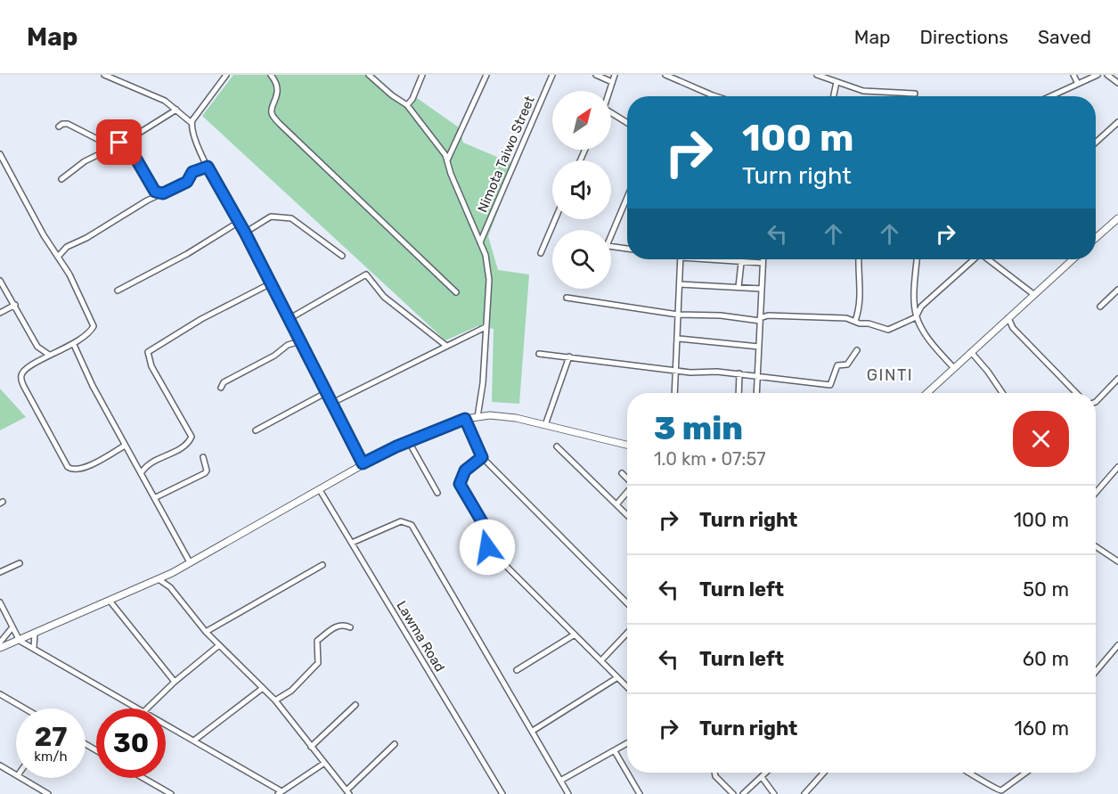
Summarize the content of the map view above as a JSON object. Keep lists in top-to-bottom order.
{
  "streets": {
    "street": ["Nimota Taiwo Street", "Lawma Road"]
  },
  "districts": ["GINTI"],
  "north": "top right",
  "page": {
    "header": "Map",
    "nav": ["Map", "Directions", "Saved"],
    "turn": ["100 m", "Turn right"],
    "heading": ["3 min", "1.0 km · 07:57"],
    "list": [
      {
        "name": "Turn right",
        "value": "100 m"
      },
      {
        "name": "Turn left",
        "value": "50 m"
      },
      {
        "name": "Turn left",
        "value": "60 m"
      },
      {
        "name": "Turn right",
        "value": "160 m"
      }
    ],
    "speed": "27 km/h",
    "limit": "30"
  }
}
